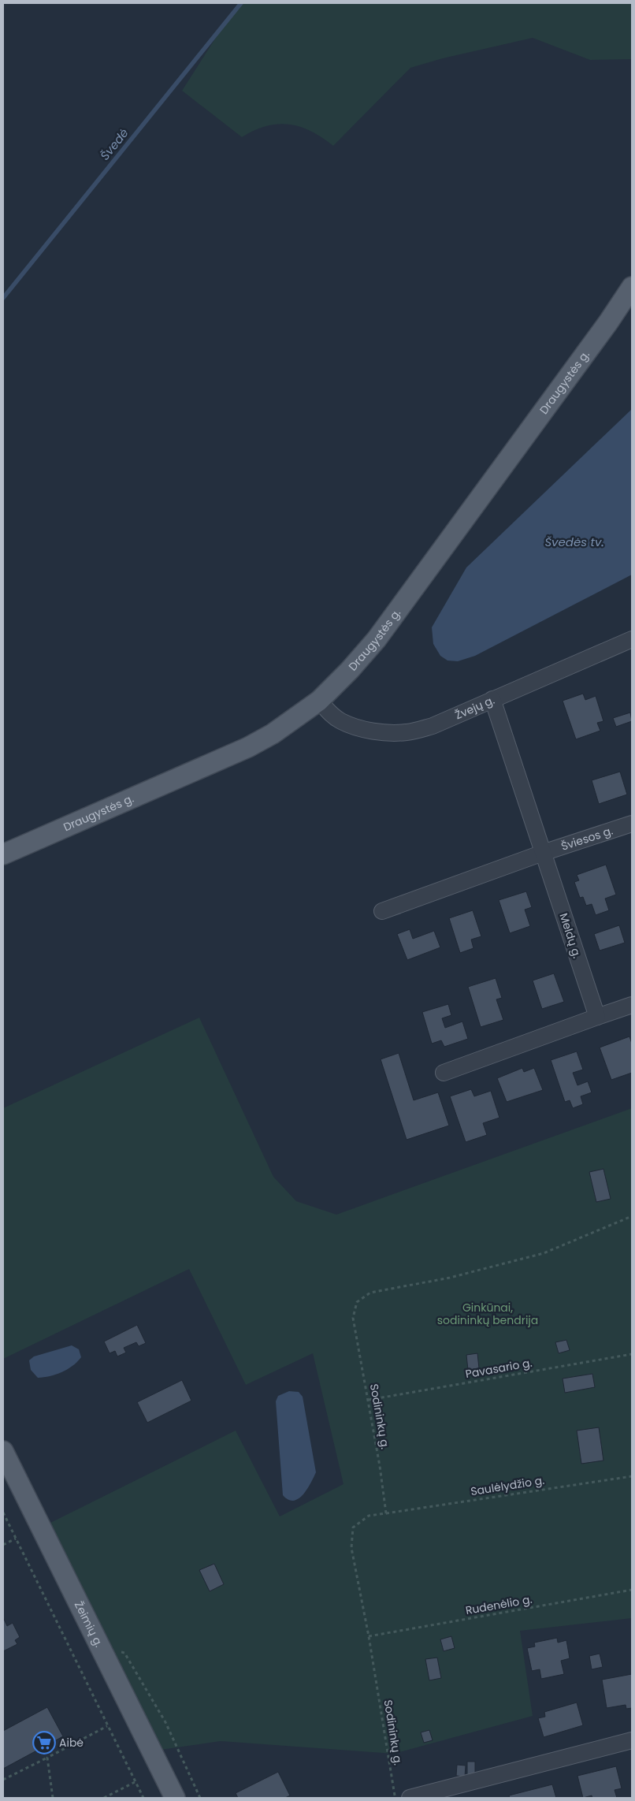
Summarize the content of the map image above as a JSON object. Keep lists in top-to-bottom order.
{
  "streets": {
    "main road": ["Draugystės g.", "Žeimių g."],
    "street": ["Žvejų g.", "Šviesos g.", "Meldų g."],
    "path": [
      "Pavasario g.",
      "Sodininkų g.",
      "Saulėlydžio g.",
      "Rudenėlio g."
    ]
  },
  "crossings": [
    ["Draugystės g.", "Žvejų g."],
    ["Žvejų g.", "Meldų g."],
    ["Šviesos g.", "Meldų g."],
    ["Pavasario g.", "Sodininkų g."],
    ["Sodininkų g.", "Saulėlydžio g."],
    ["Sodininkų g.", "Rudenėlio g."]
  ],
  "water": ["Švedė", "Švedės tv."],
  "parks": ["Ginkūnai, sodininkų bendrija"],
  "places": {
    "supermarket": ["Aibė"]
  }
}
